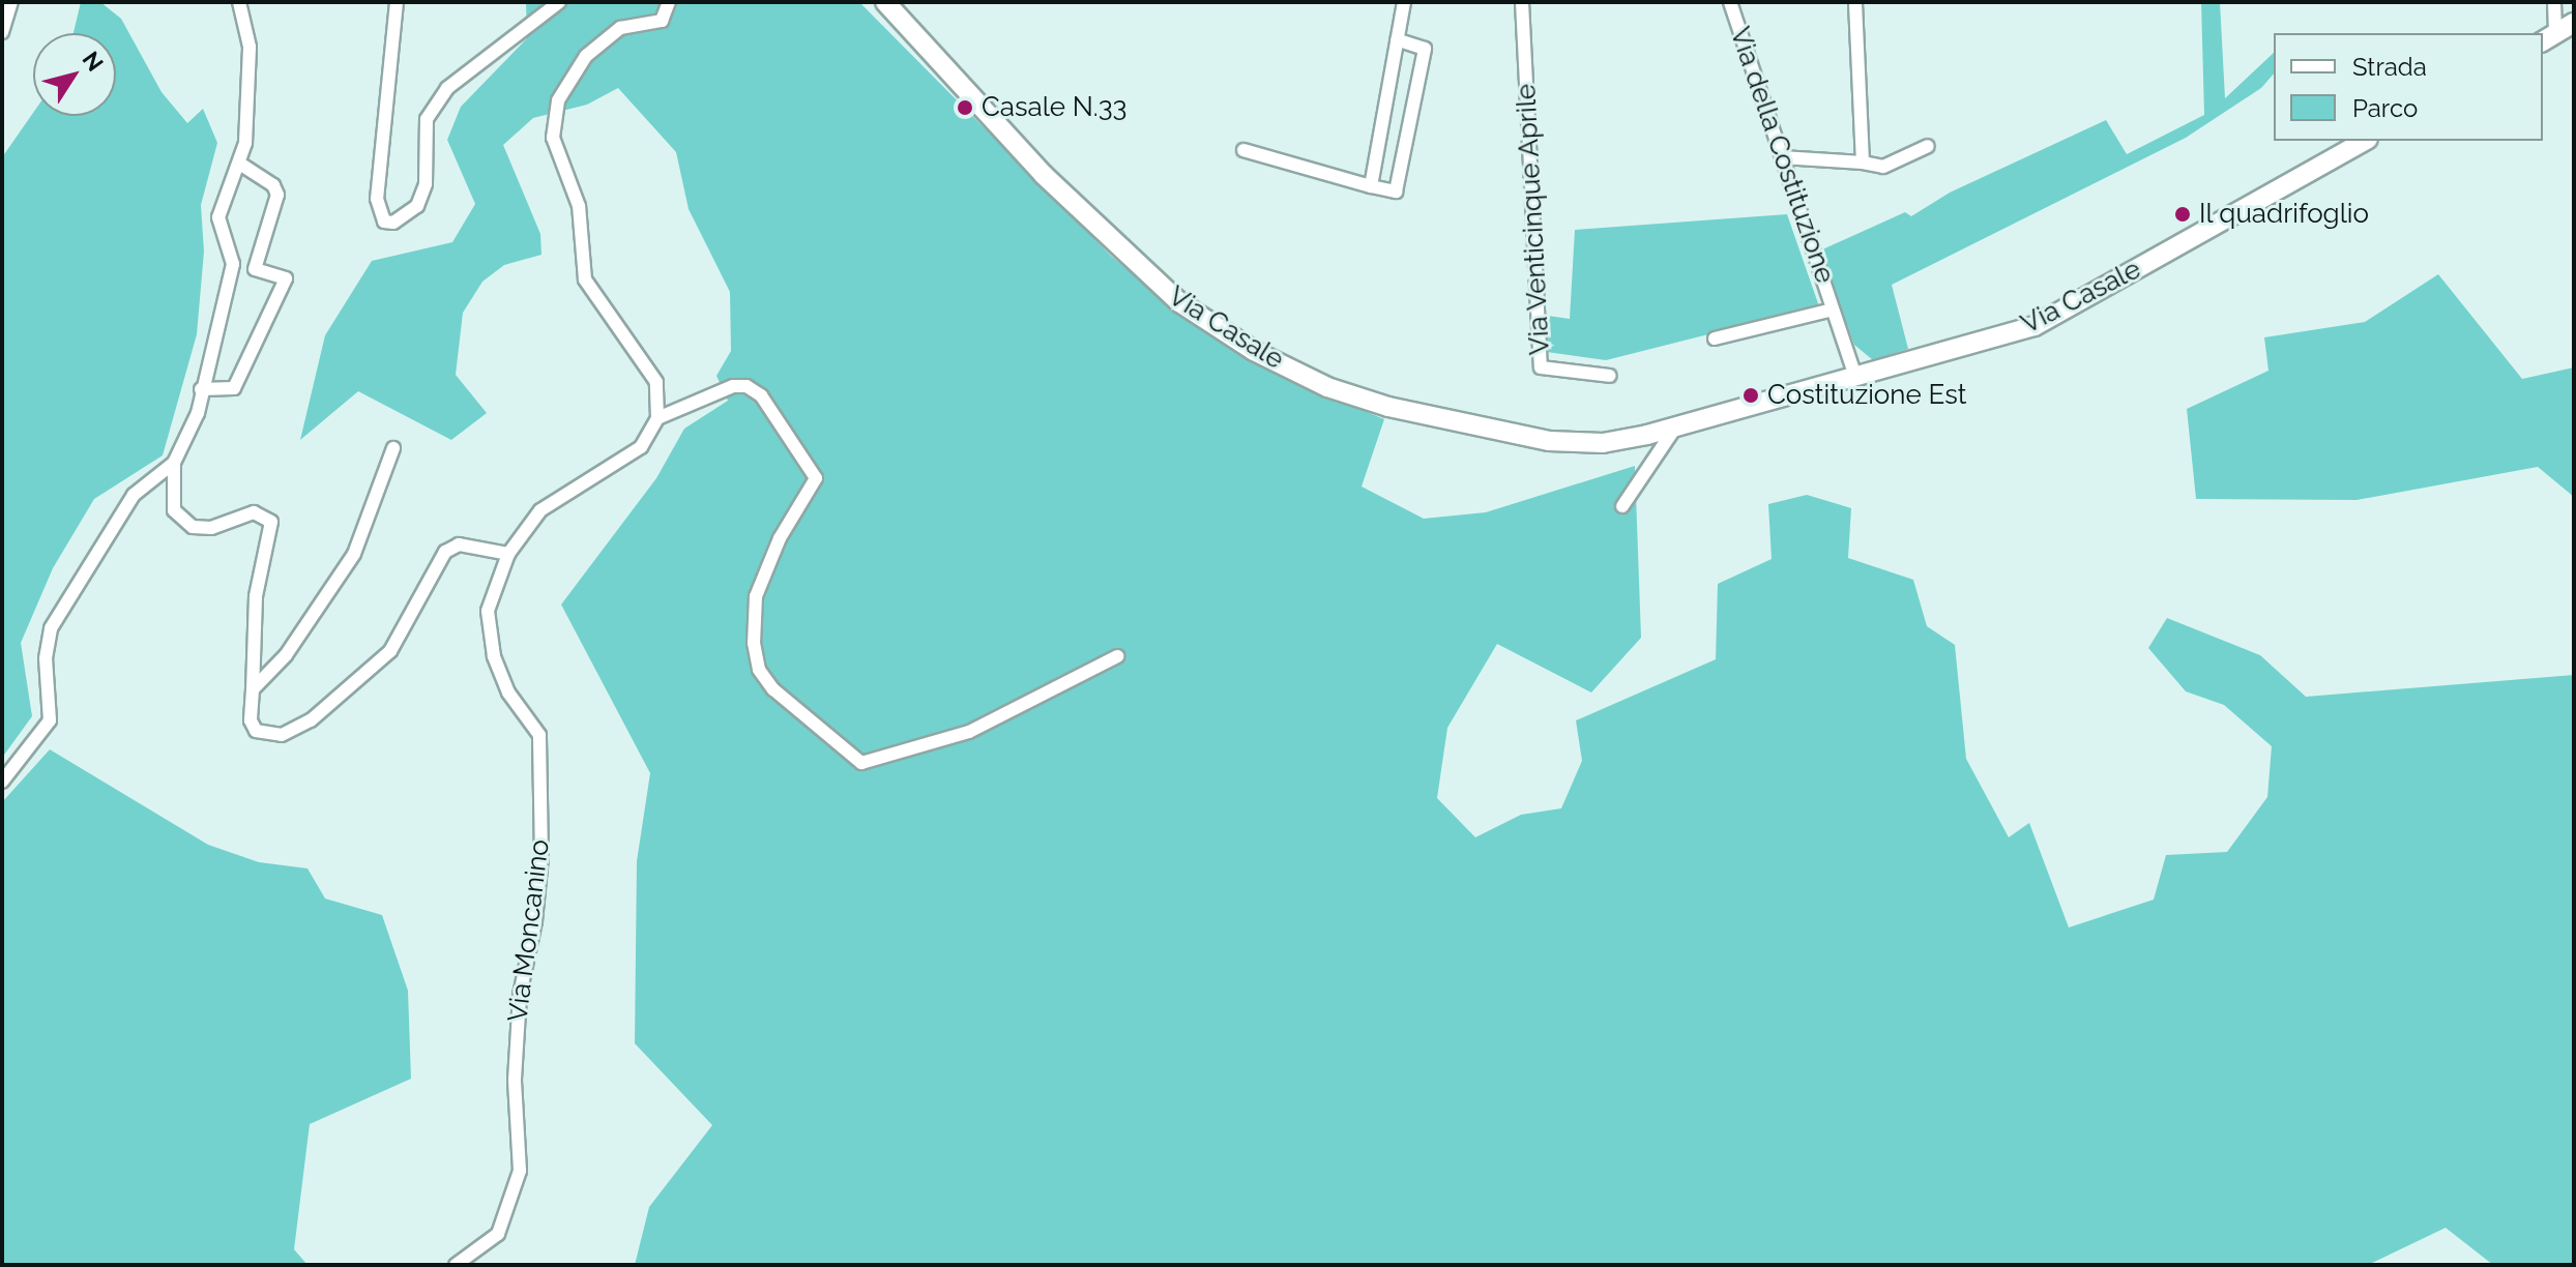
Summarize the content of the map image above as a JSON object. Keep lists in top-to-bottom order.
{
  "streets": {
    "main road": ["Via Casale"],
    "street": ["Via della Costituzione", "Via Venticinque Aprile", "Via Moncanino"]
  },
  "crossings": [
    ["Via della Costituzione", "Via Casale"]
  ],
  "places": ["Casale N.33", "Il quadrifoglio", "Costituzione Est"],
  "legend": ["Strada", "Parco"],
  "north": "top right"
}
